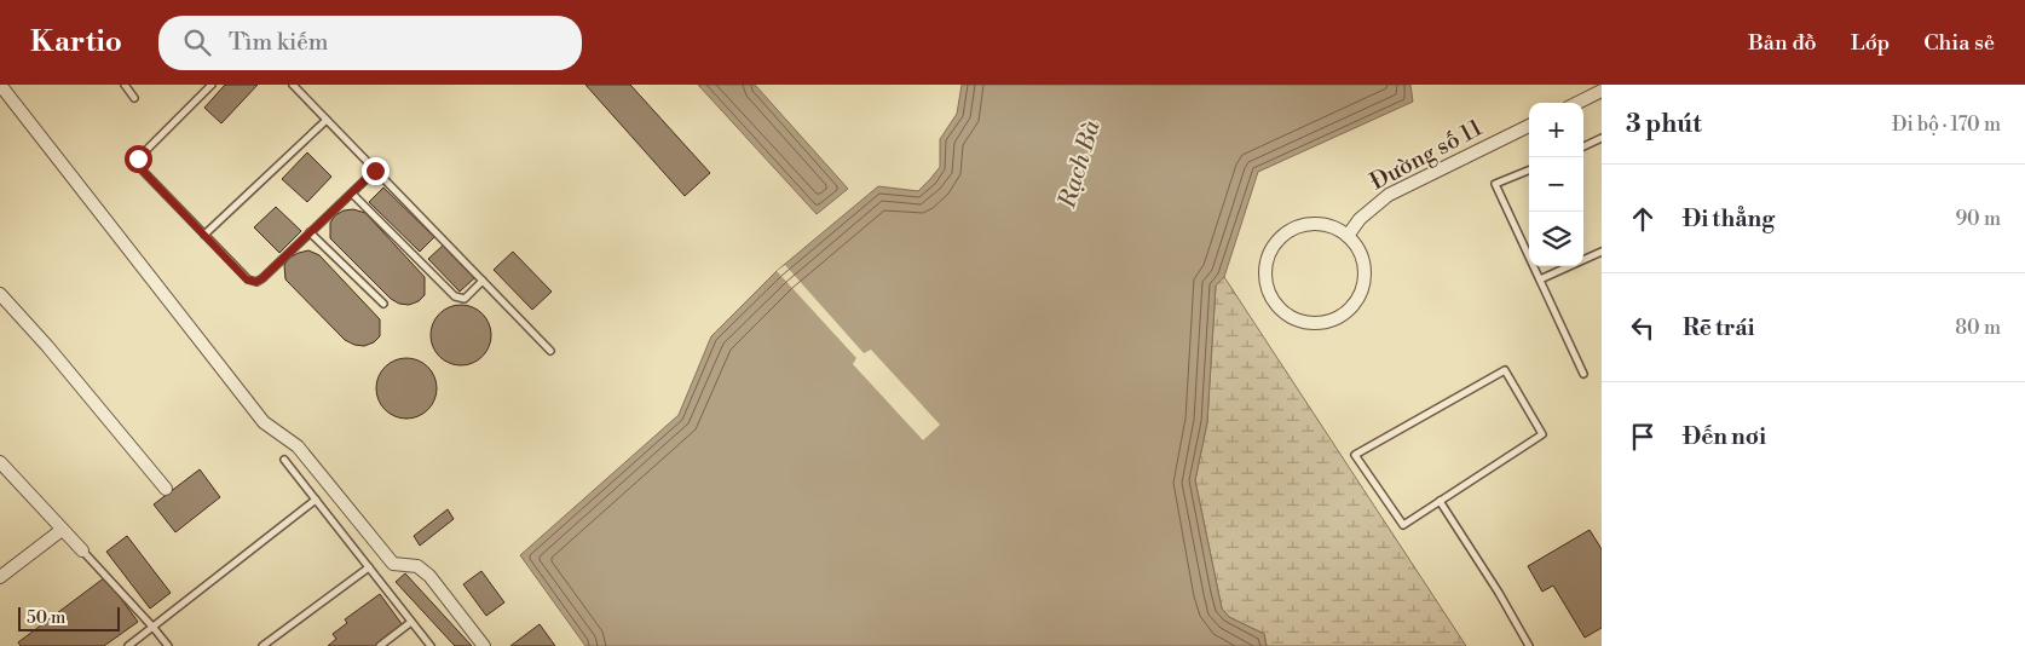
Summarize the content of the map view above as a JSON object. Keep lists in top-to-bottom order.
{
  "streets": {
    "street": ["Đường số 11"]
  },
  "water": ["Rạch Bà"],
  "scale_bar": "50 m",
  "page": {
    "header": "Kartio",
    "search": "Tìm kiếm",
    "nav": ["Bản đồ", "Lớp", "Chia sẻ"],
    "heading": ["3 phút", "Đi bộ · 170 m"],
    "map_buttons": ["+", "−"],
    "list": [
      ["Đi thẳng", "90 m"],
      ["Rẽ trái", "80 m"],
      "Đến nơi"
    ],
    "scale": "50 m"
  }
}
